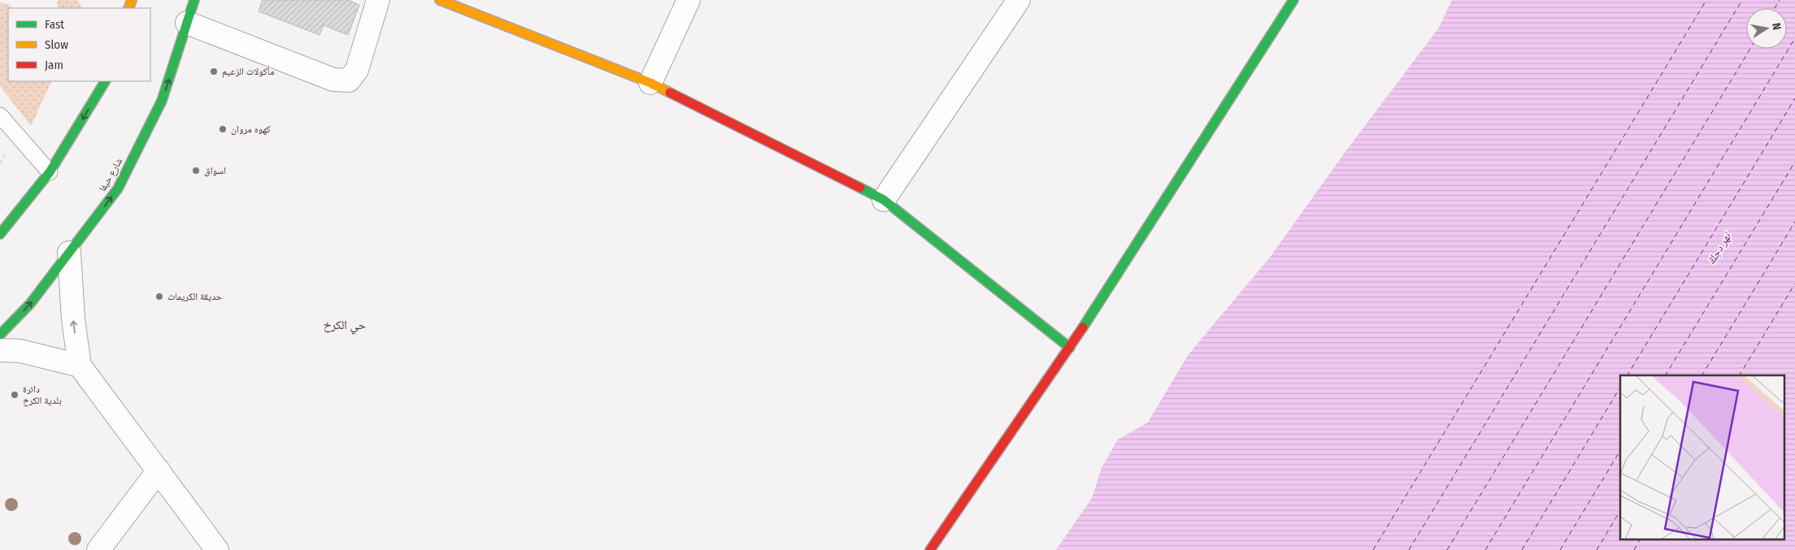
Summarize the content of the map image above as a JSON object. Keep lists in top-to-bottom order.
{
  "streets": {
    "street": ["شارع حيفا"]
  },
  "districts": ["حي الكرخ"],
  "water": ["نهر دجلة"],
  "places": [
    "مأكولات الزعيم",
    "كهوه مروان",
    "اسواق",
    "حديقة الكريمات",
    "دائرة بلدية الكرخ"
  ],
  "legend": ["Fast", "Slow", "Jam"],
  "north": "right"
}
